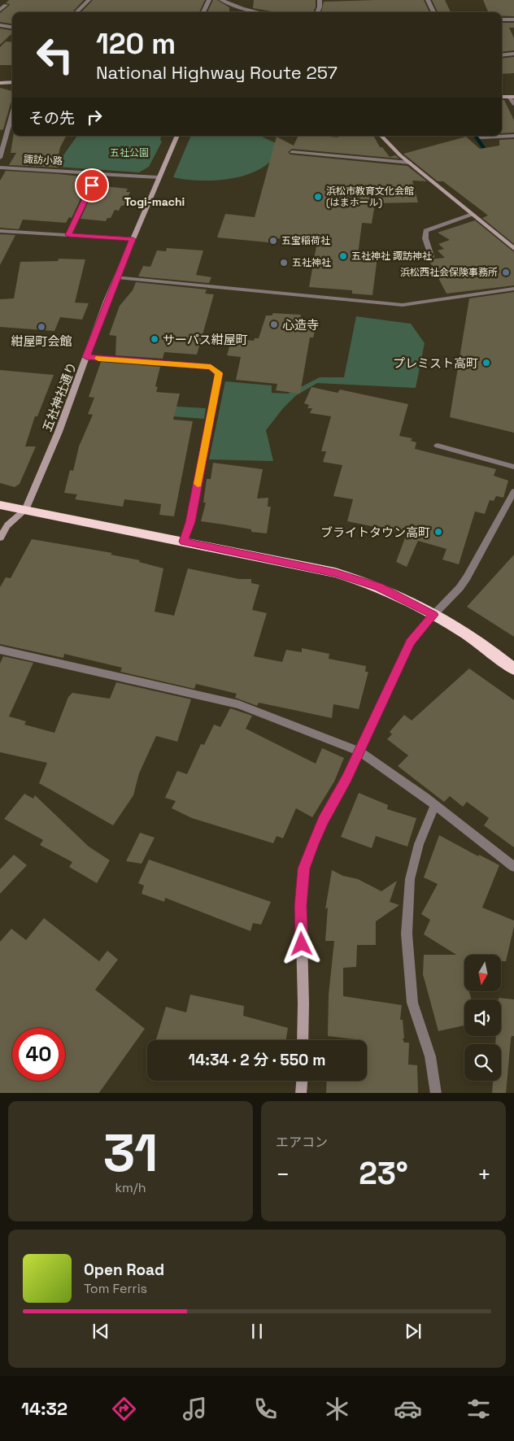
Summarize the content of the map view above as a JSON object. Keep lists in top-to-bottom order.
{
  "streets": {
    "street": ["諏訪小路", "五社神社通り"]
  },
  "crossings": [
    ["諏訪小路", "五社神社通り"]
  ],
  "districts": ["Togi-machi"],
  "parks": ["五社公園"],
  "places": [
    "浜松市教育文化会館 (はまホール)",
    "五宝稲荷社",
    "五社神社 諏訪神社",
    "五社神社",
    "浜松西社会保険事務所",
    "心造寺",
    "紺屋町会館",
    "サーパス紺屋町",
    "プレミスト高町",
    "ブライトタウン高町"
  ],
  "north": "bottom",
  "page": {
    "turn": ["120 m", "National Highway Route 257"],
    "then": "その先",
    "limit": "40",
    "trip": "14:34 · 2 分 · 550 m",
    "tile": [
      ["31", "km/h"],
      "エアコン"
    ],
    "heat": ["−", "23°", "+"],
    "song": ["Open Road", "Tom Ferris"],
    "tabs": "14:32"
  }
}
